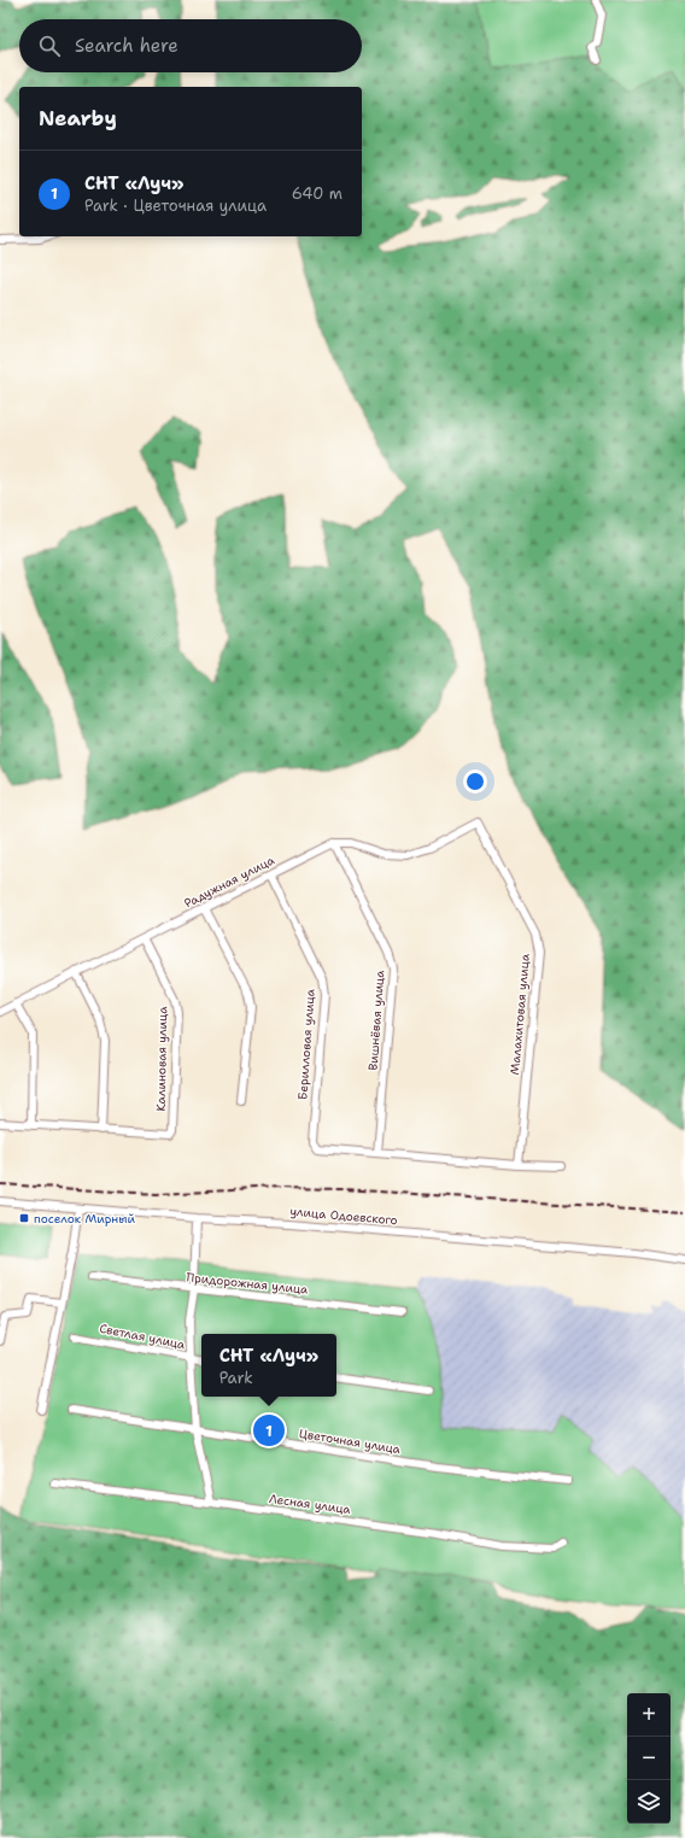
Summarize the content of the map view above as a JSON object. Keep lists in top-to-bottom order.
{
  "streets": {
    "street": [
      "Радужная улица",
      "Малахитовая улица",
      "Вишнёвая улица",
      "Берилловая улица",
      "Калиновая улица",
      "улица Одоевского",
      "Придорожная улица",
      "Светлая улица",
      "Цветочная улица",
      "Лесная улица"
    ]
  },
  "crossings": [
    ["Радужная улица", "Малахитовая улица"],
    ["Радужная улица", "Вишнёвая улица"],
    ["Радужная улица", "Берилловая улица"],
    ["Радужная улица", "Калиновая улица"],
    ["Малахитовая улица", "Вишнёвая улица"],
    ["Вишнёвая улица", "Берилловая улица"]
  ],
  "places": {
    "transit": ["поселок Мирный"]
  },
  "page": {
    "search": "Search here",
    "heading": "Nearby",
    "list": [
      {
        "mark": "1",
        "name": "СНТ «Луч»",
        "note": "Park · Цветочная улица",
        "value": "640 m"
      }
    ],
    "popup": ["СНТ «Луч»", "Park"],
    "pins": "1",
    "map_buttons": ["+", "−"]
  }
}
